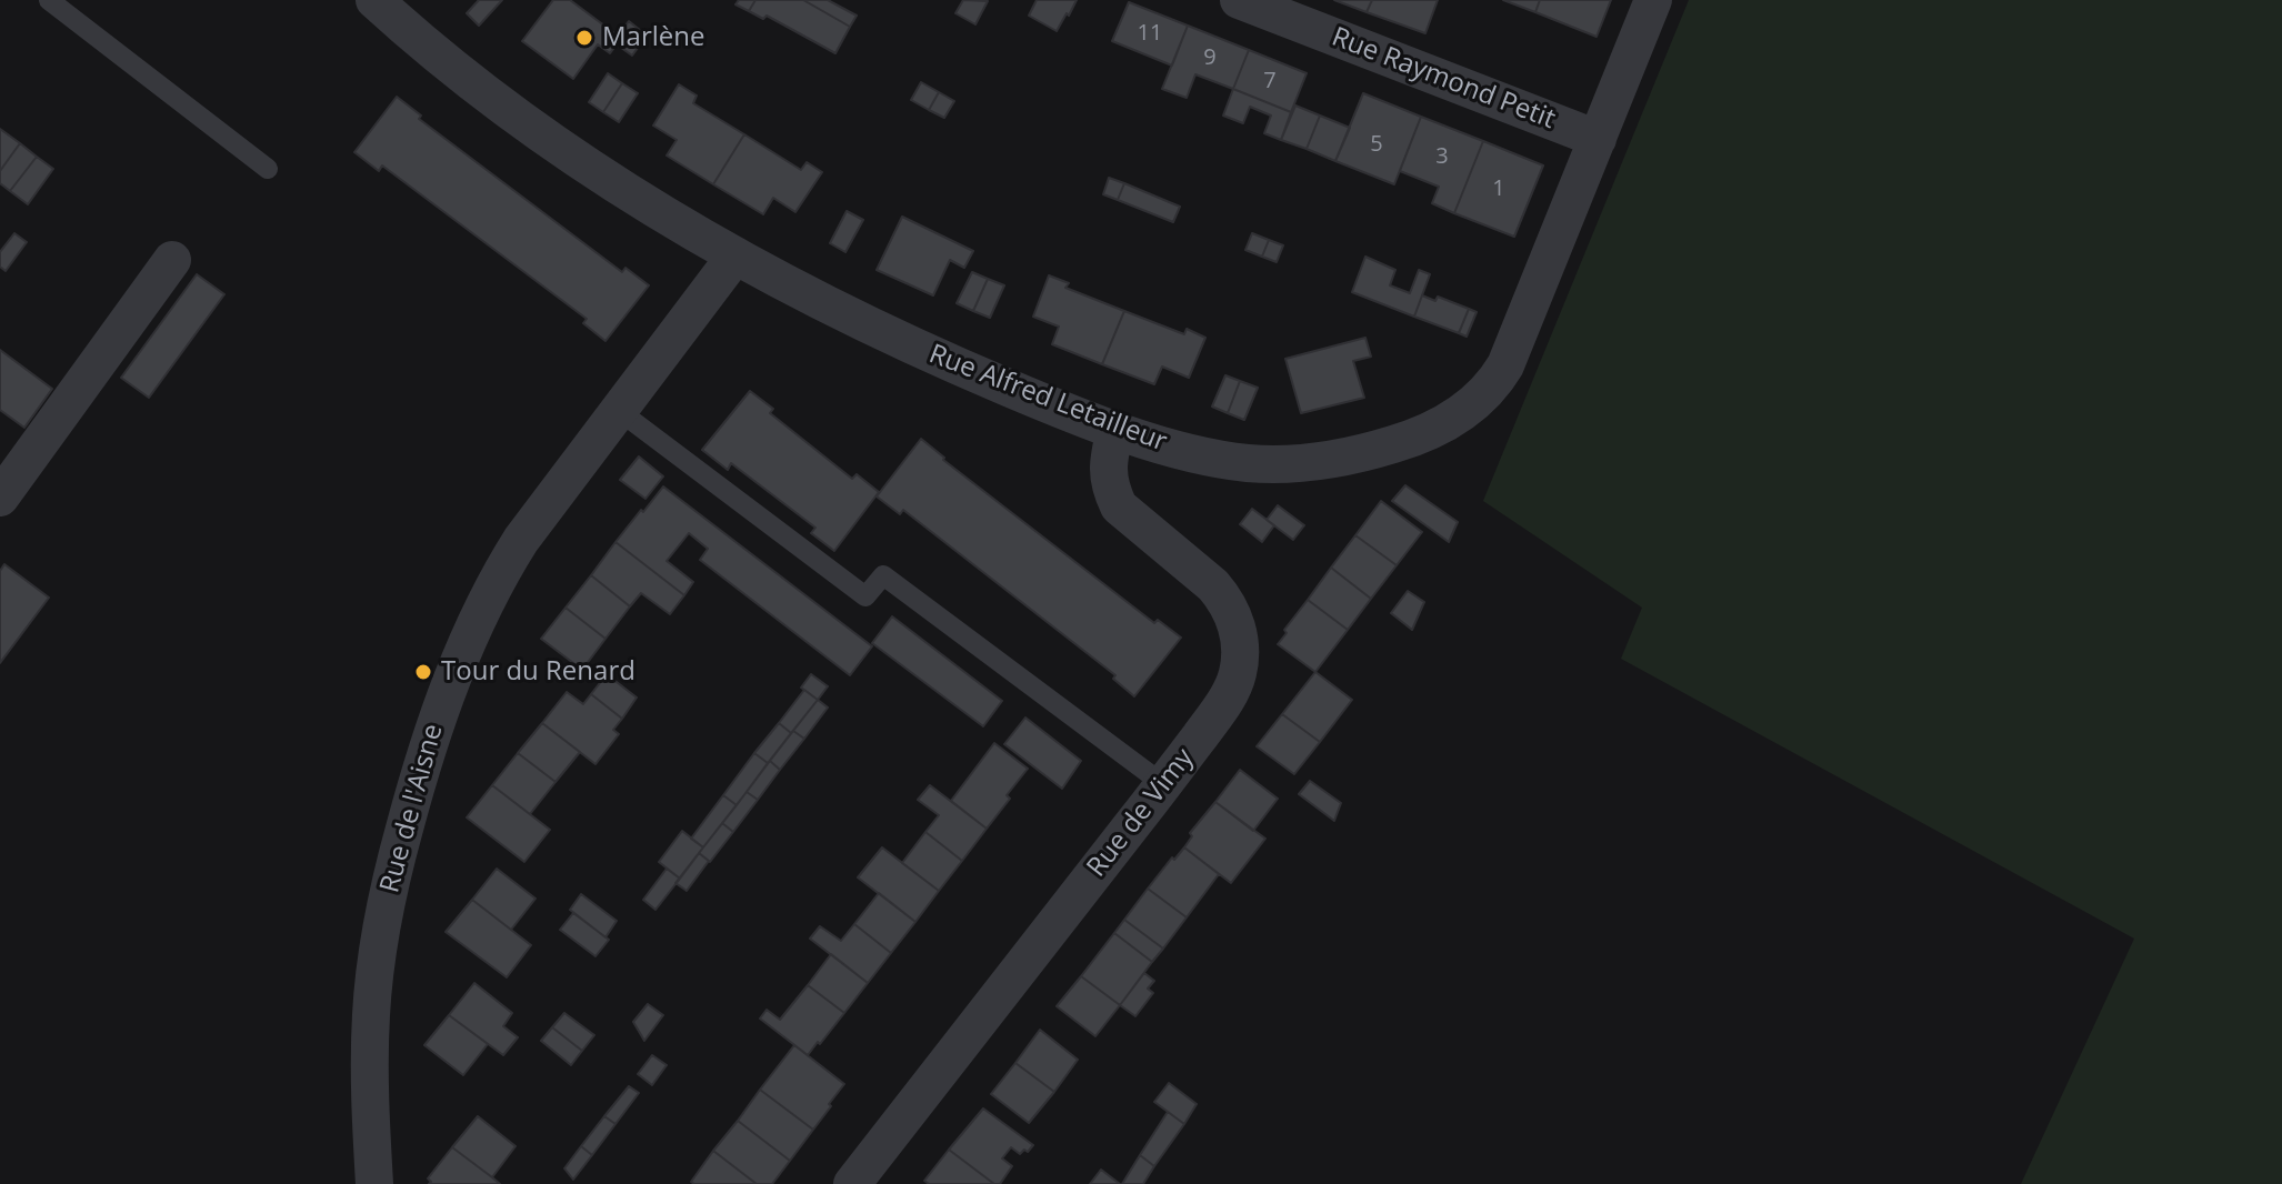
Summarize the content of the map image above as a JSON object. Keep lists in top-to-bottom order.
{
  "streets": {
    "street": [
      "Rue Raymond Petit",
      "Rue Alfred Letailleur",
      "Rue de l'Aisne",
      "Rue de Vimy"
    ]
  },
  "crossings": [
    ["Rue Raymond Petit", "Rue Alfred Letailleur"],
    ["Rue Alfred Letailleur", "Rue de l'Aisne"],
    ["Rue Alfred Letailleur", "Rue de Vimy"]
  ],
  "places": ["Marlène", "Tour du Renard"],
  "house_numbers": [
    "11",
    "9",
    "7",
    "5",
    "3",
    "1"
  ]
}
